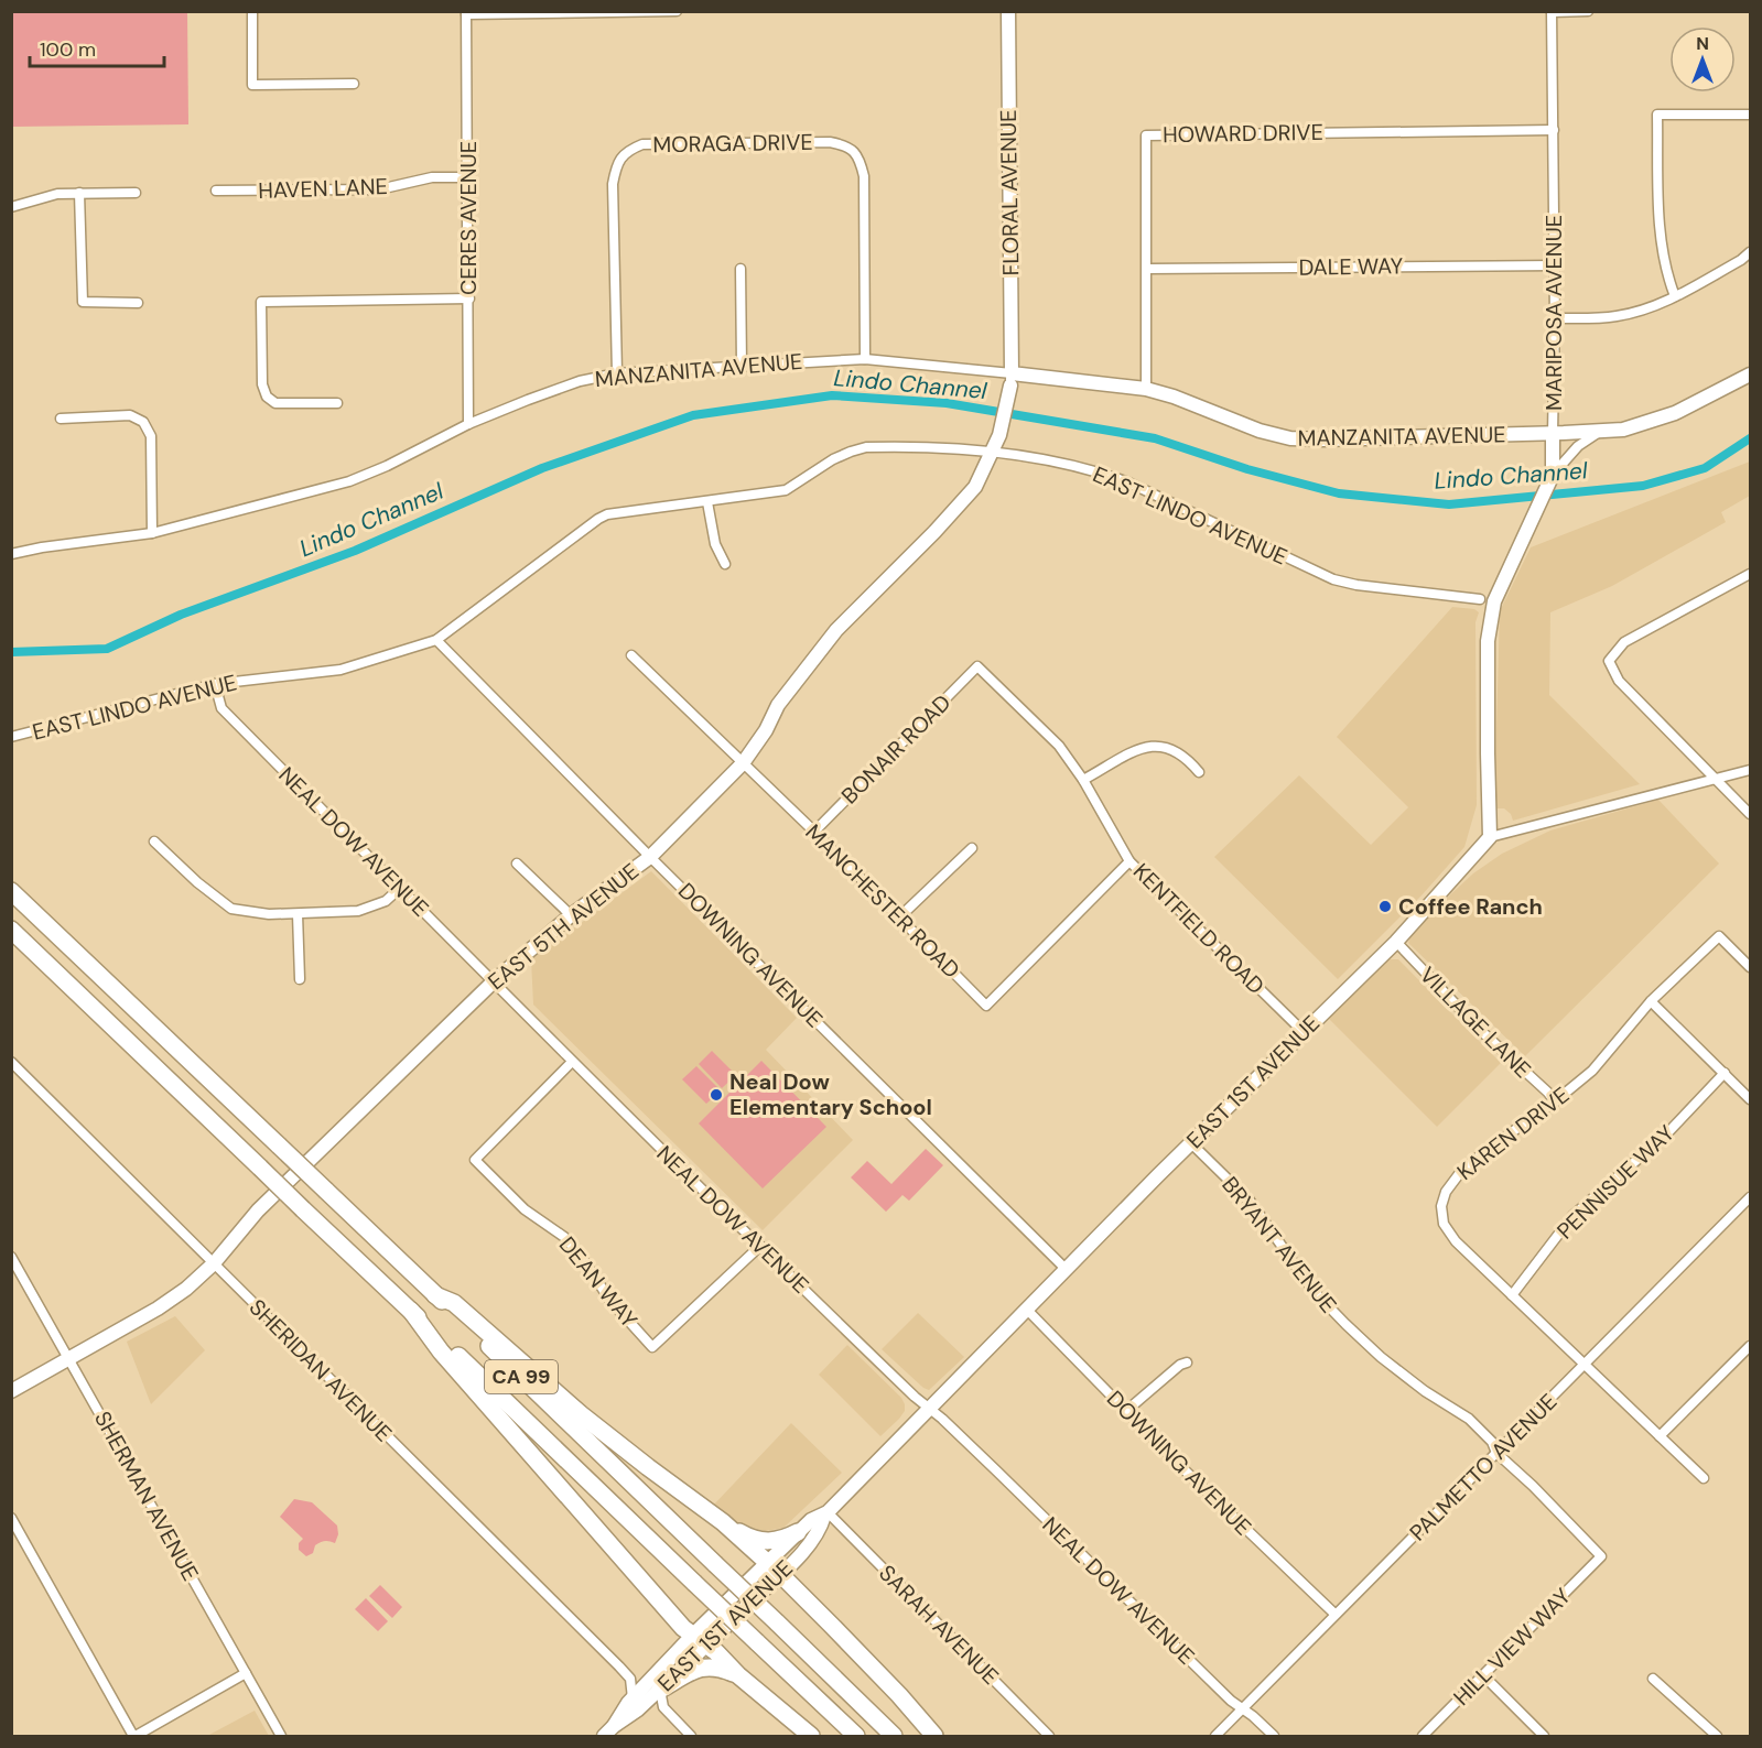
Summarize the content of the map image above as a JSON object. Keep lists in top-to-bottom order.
{
  "streets": {
    "highway": ["CA 99"],
    "street": [
      "HOWARD DRIVE",
      "MORAGA DRIVE",
      "HAVEN LANE",
      "FLORAL AVENUE",
      "CERES AVENUE",
      "DALE WAY",
      "MARIPOSA AVENUE",
      "MANZANITA AVENUE",
      "EAST LINDO AVENUE",
      "BONAIR ROAD",
      "NEAL DOW AVENUE",
      "MANCHESTER ROAD",
      "EAST 5TH AVENUE",
      "KENTFIELD ROAD",
      "DOWNING AVENUE",
      "VILLAGE LANE",
      "EAST 1ST AVENUE",
      "KAREN DRIVE",
      "PENNISUE WAY",
      "BRYANT AVENUE",
      "DEAN WAY",
      "SHERIDAN AVENUE",
      "PALMETTO AVENUE",
      "SHERMAN AVENUE",
      "SARAH AVENUE",
      "HILL VIEW WAY"
    ]
  },
  "crossings": [
    ["HOWARD DRIVE", "DALE WAY"],
    ["HOWARD DRIVE", "MARIPOSA AVENUE"],
    ["HOWARD DRIVE", "MANZANITA AVENUE"],
    ["MORAGA DRIVE", "MANZANITA AVENUE"],
    ["HAVEN LANE", "CERES AVENUE"],
    ["FLORAL AVENUE", "MANZANITA AVENUE"],
    ["FLORAL AVENUE", "EAST 5TH AVENUE"],
    ["CERES AVENUE", "MANZANITA AVENUE"],
    ["DALE WAY", "MARIPOSA AVENUE"],
    ["MARIPOSA AVENUE", "MANZANITA AVENUE"],
    ["MARIPOSA AVENUE", "EAST 1ST AVENUE"],
    ["MANZANITA AVENUE", "EAST 5TH AVENUE"],
    ["EAST LINDO AVENUE", "NEAL DOW AVENUE"],
    ["EAST LINDO AVENUE", "EAST 5TH AVENUE"],
    ["EAST LINDO AVENUE", "DOWNING AVENUE"],
    ["BONAIR ROAD", "MANCHESTER ROAD"],
    ["BONAIR ROAD", "KENTFIELD ROAD"],
    ["NEAL DOW AVENUE", "EAST 5TH AVENUE"],
    ["NEAL DOW AVENUE", "EAST 1ST AVENUE"],
    ["NEAL DOW AVENUE", "DEAN WAY"],
    ["NEAL DOW AVENUE", "PALMETTO AVENUE"],
    ["MANCHESTER ROAD", "EAST 5TH AVENUE"],
    ["MANCHESTER ROAD", "KENTFIELD ROAD"],
    ["EAST 5TH AVENUE", "DOWNING AVENUE"],
    ["EAST 5TH AVENUE", "SHERIDAN AVENUE"],
    ["EAST 5TH AVENUE", "SHERMAN AVENUE"],
    ["KENTFIELD ROAD", "EAST 1ST AVENUE"],
    ["DOWNING AVENUE", "EAST 1ST AVENUE"],
    ["DOWNING AVENUE", "PALMETTO AVENUE"],
    ["VILLAGE LANE", "EAST 1ST AVENUE"],
    ["VILLAGE LANE", "KAREN DRIVE"],
    ["EAST 1ST AVENUE", "BRYANT AVENUE"],
    ["EAST 1ST AVENUE", "SARAH AVENUE"],
    ["KAREN DRIVE", "PENNISUE WAY"],
    ["KAREN DRIVE", "PALMETTO AVENUE"],
    ["BRYANT AVENUE", "PALMETTO AVENUE"],
    ["BRYANT AVENUE", "HILL VIEW WAY"]
  ],
  "water": ["Lindo Channel"],
  "places": ["Coffee Ranch", "Neal Dow Elementary School"],
  "scale_bar": "100 m",
  "north": "top"
}
